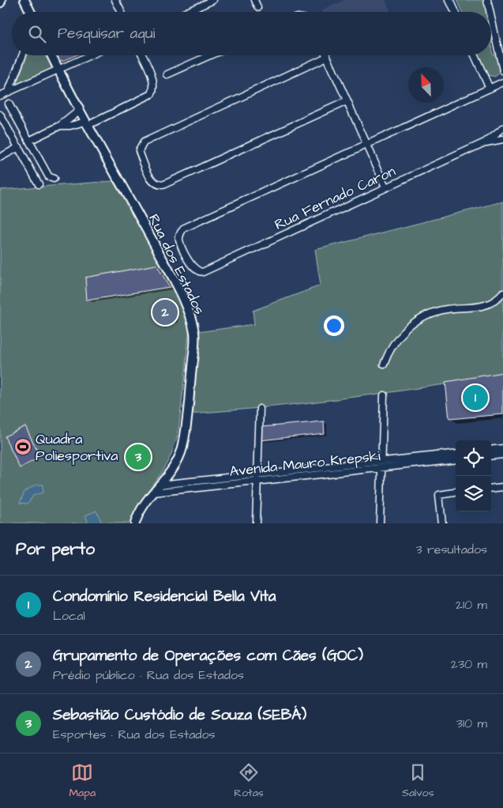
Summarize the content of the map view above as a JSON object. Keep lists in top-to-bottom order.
{
  "streets": {
    "street": ["Rua Fernado Caron", "Rua dos Estados", "Avenida Mauro Krepski"]
  },
  "crossings": [
    ["Rua dos Estados", "Avenida Mauro Krepski"]
  ],
  "places": {
    "sports": ["Quadra Poliesportiva"]
  },
  "north": "top left",
  "page": {
    "search": "Pesquisar aqui",
    "pins": ["2", "1", "3"],
    "heading": ["Por perto", "3 resultados"],
    "list": [
      {
        "mark": "1",
        "name": "Condomínio Residencial Bella Vita",
        "note": "Local",
        "value": "210 m"
      },
      {
        "mark": "2",
        "name": "Grupamento de Operações com Cães (GOC)",
        "note": "Prédio público · Rua dos Estados",
        "value": "230 m"
      },
      {
        "mark": "3",
        "name": "Sebastião Custódio de Souza (SEBÁ)",
        "note": "Esportes · Rua dos Estados",
        "value": "310 m"
      }
    ],
    "nav": ["Mapa", "Rotas", "Salvos"]
  }
}
